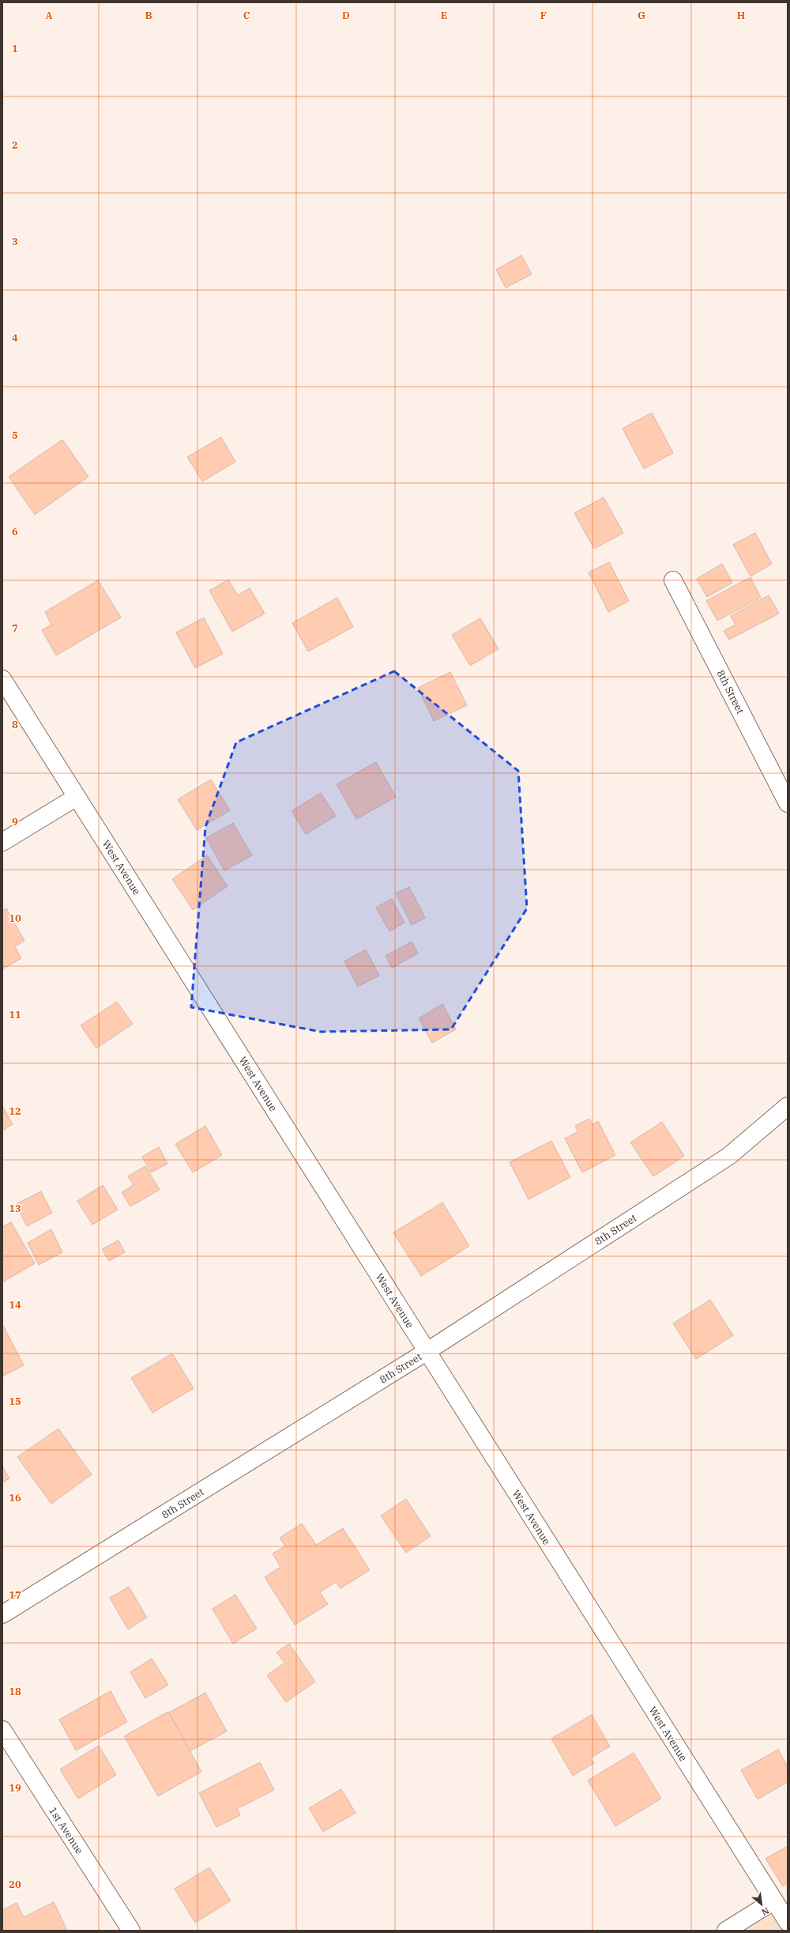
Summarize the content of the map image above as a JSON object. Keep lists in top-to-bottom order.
{
  "streets": {
    "street": ["8th Street", "West Avenue", "1st Avenue"]
  },
  "crossings": [
    ["8th Street", "West Avenue"]
  ],
  "north": "bottom right",
  "grid": {
    "columns": [
      "A",
      "B",
      "C",
      "D",
      "E",
      "F",
      "G",
      "H"
    ],
    "rows": [
      "1",
      "2",
      "3",
      "4",
      "5",
      "6",
      "7",
      "8",
      "9",
      "10",
      "11",
      "12",
      "13",
      "14",
      "15",
      "16",
      "17",
      "18",
      "19",
      "20"
    ]
  }
}
